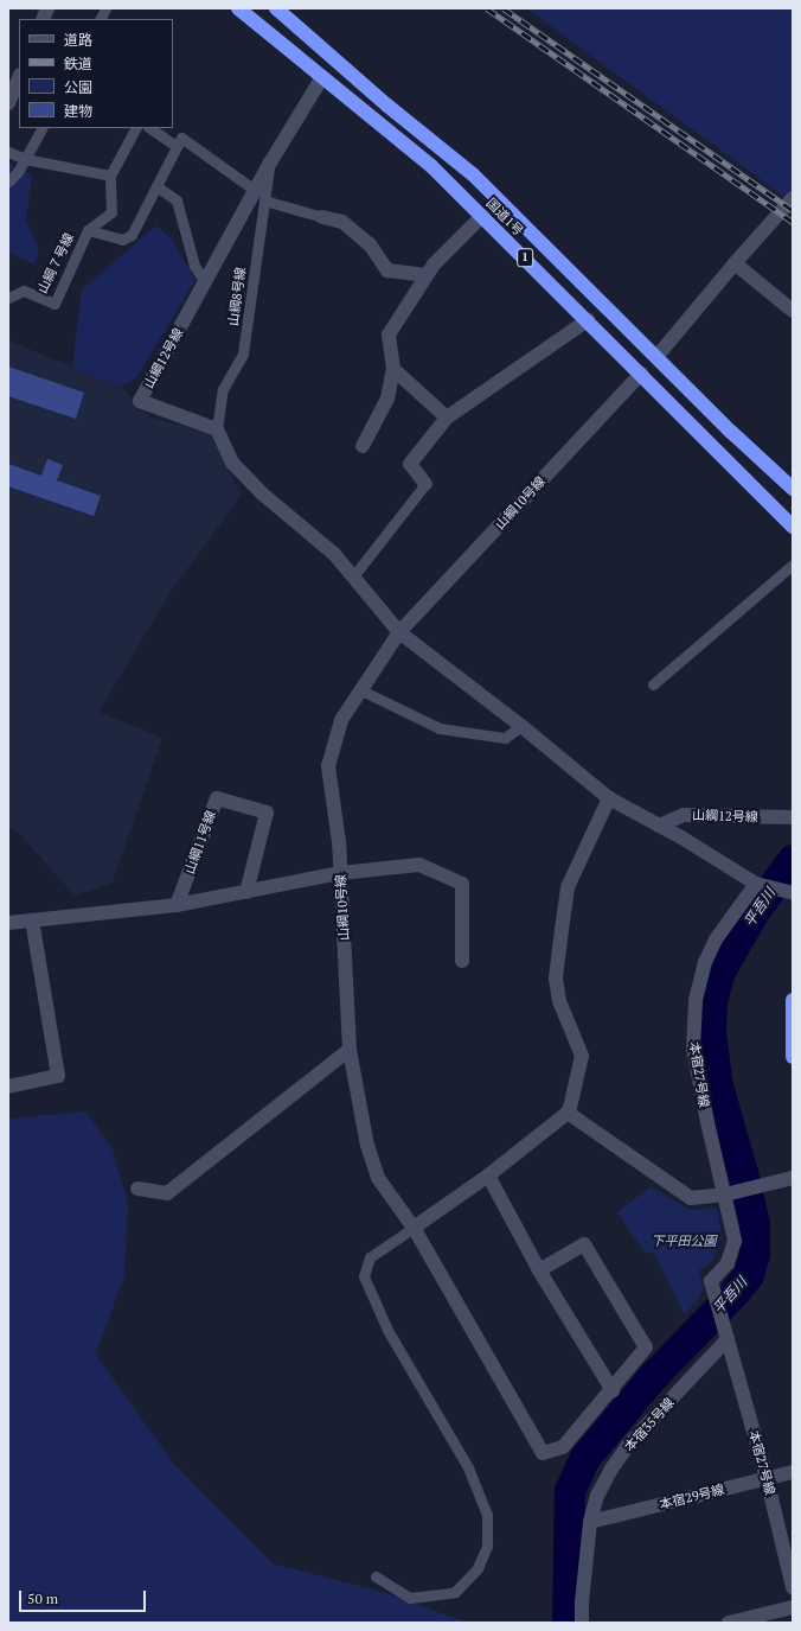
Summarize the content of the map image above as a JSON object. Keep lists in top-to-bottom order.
{
  "streets": {
    "highway": ["国道1号", "1"],
    "street": [
      "山綱12号線",
      "山綱10号線",
      "山綱11号線",
      "本宿27号線",
      "本宿35号線",
      "本宿29号線"
    ],
    "lane": ["山綱７号線", "山綱8号線"]
  },
  "crossings": [
    ["国道1号", "山綱12号線"],
    ["国道1号", "山綱10号線"],
    ["山綱8号線", "山綱12号線"],
    ["本宿27号線", "本宿35号線"],
    ["本宿27号線", "本宿29号線"],
    ["本宿35号線", "本宿29号線"]
  ],
  "water": ["平吾川"],
  "parks": ["下平田公園"],
  "legend": [
    "道路",
    "鉄道",
    "公園",
    "建物"
  ],
  "scale_bar": "50 m"
}
